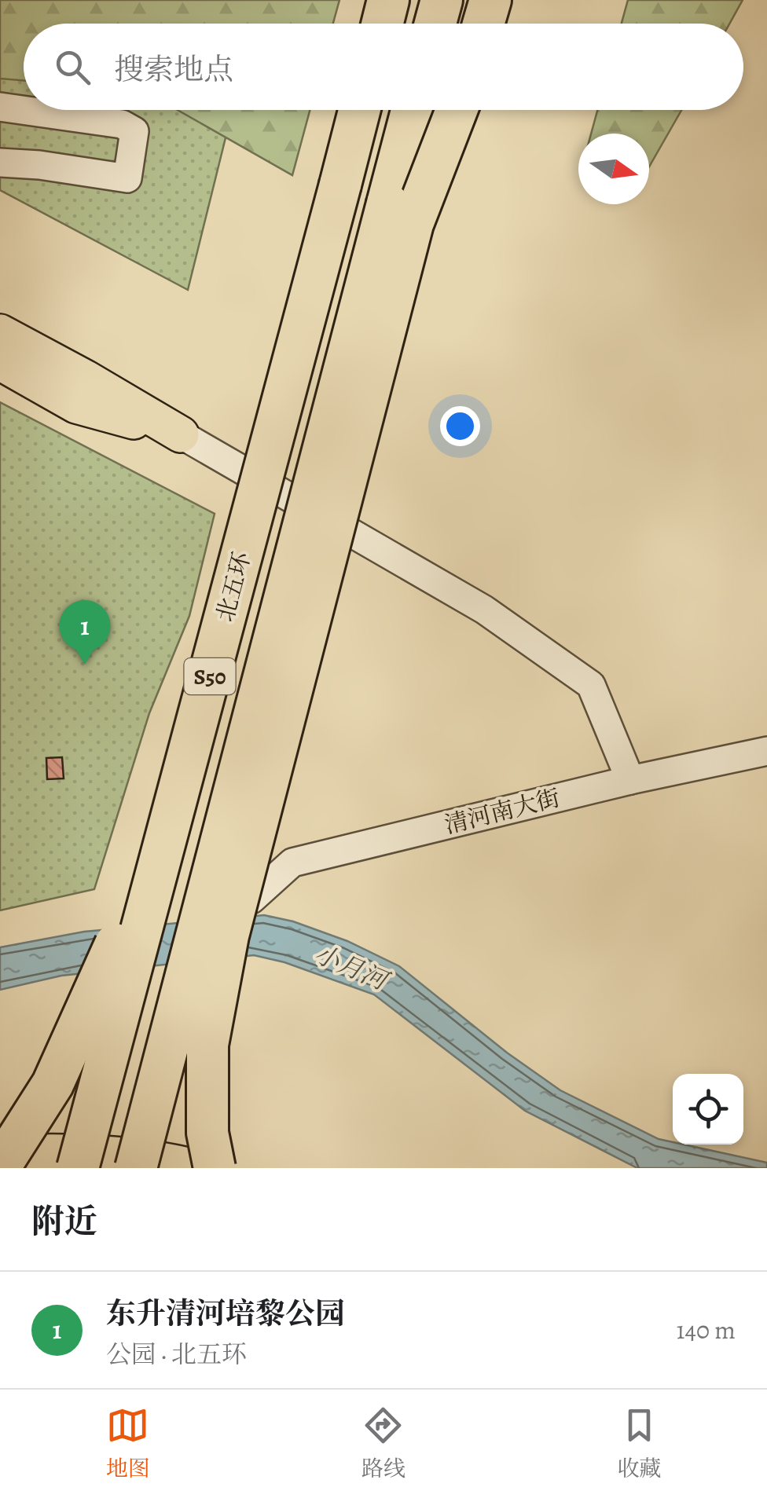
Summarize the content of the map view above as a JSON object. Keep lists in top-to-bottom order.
{
  "streets": {
    "highway": ["北五环", "S50"],
    "street": ["清河南大街"]
  },
  "water": ["小月河"],
  "north": "right",
  "page": {
    "search": "搜索地点",
    "pins": "1",
    "heading": "附近",
    "list": [
      {
        "mark": "1",
        "name": "东升清河培黎公园",
        "note": "公园 · 北五环",
        "value": "140 m"
      }
    ],
    "nav": ["地图", "路线", "收藏"]
  }
}
